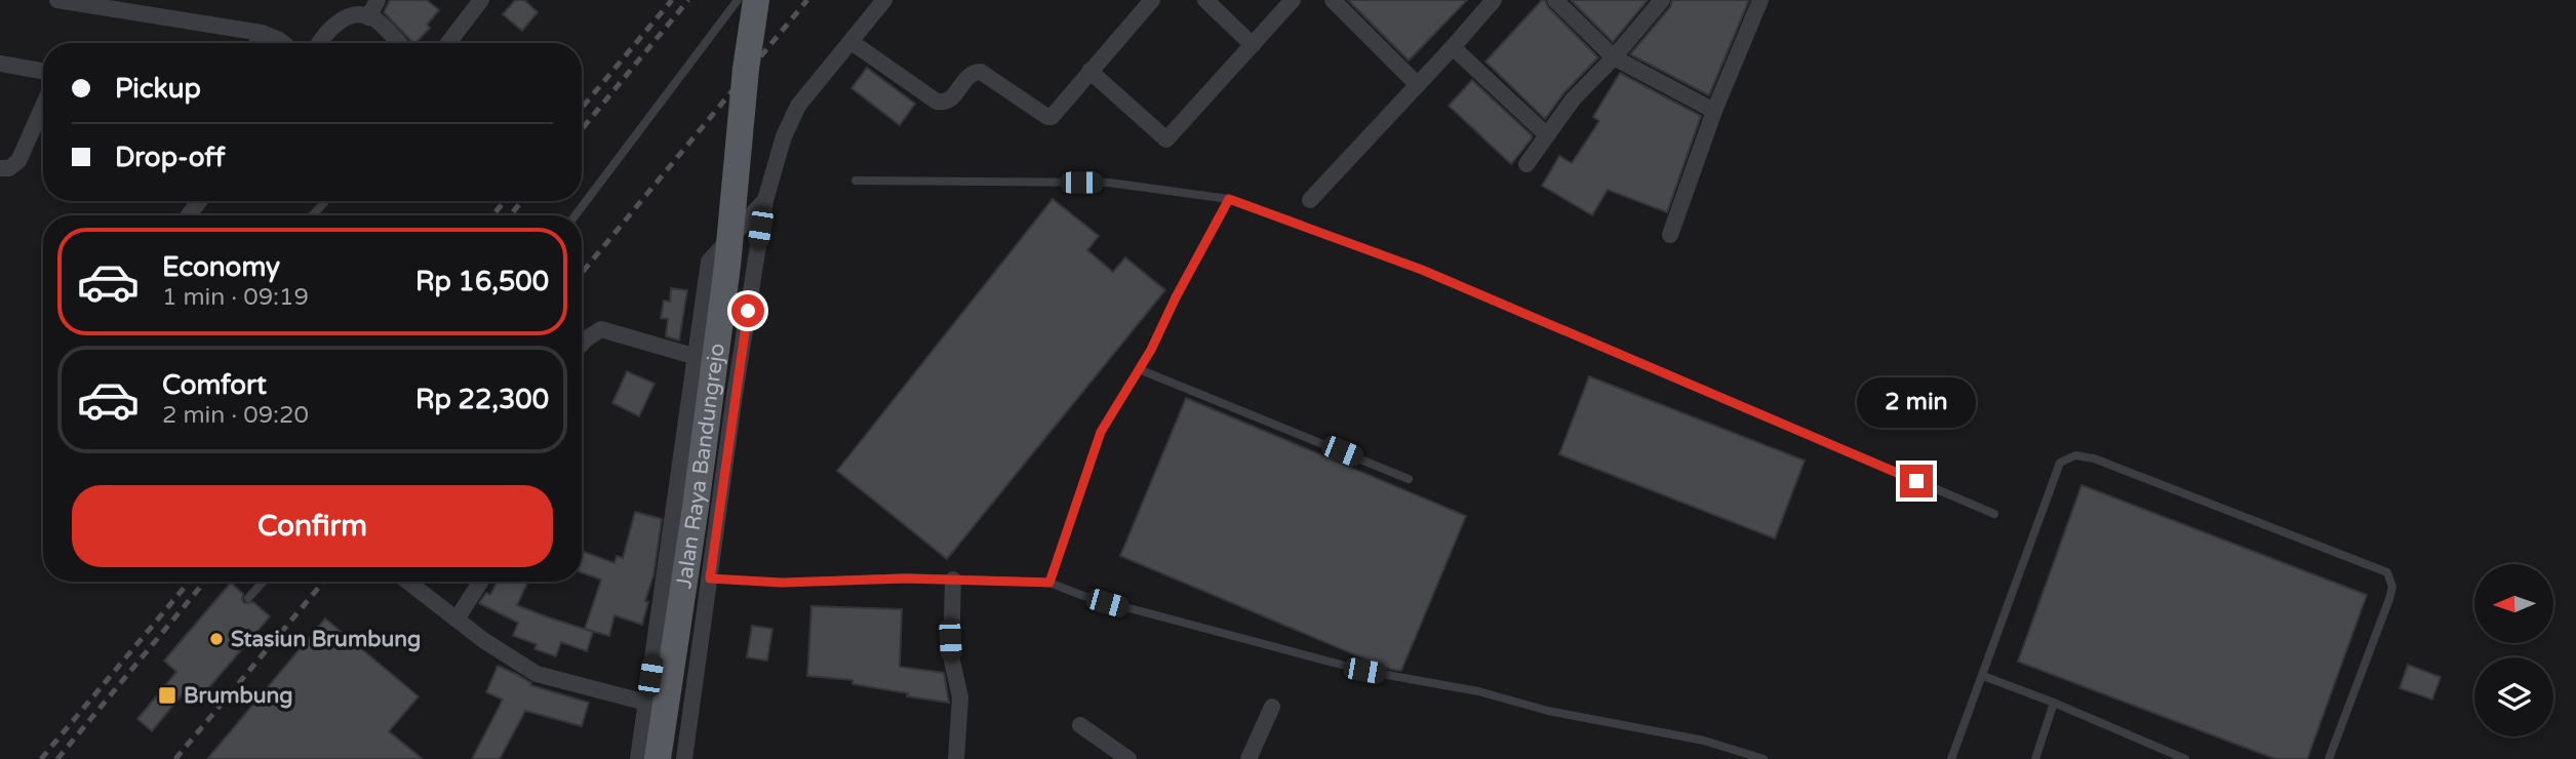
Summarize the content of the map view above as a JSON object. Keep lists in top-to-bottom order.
{
  "streets": {
    "main road": ["Jalan Raya Bandungrejo"]
  },
  "places": {
    "other": ["Stasiun Brumbung"],
    "transit": ["Brumbung"]
  },
  "north": "left",
  "page": {
    "banner": ["Pickup", "Drop-off"],
    "list": [
      {
        "name": "Economy",
        "note": "1 min · 09:19",
        "value": "Rp 16,500"
      },
      {
        "name": "Comfort",
        "note": "2 min · 09:20",
        "value": "Rp 22,300"
      }
    ],
    "bubble": "2 min",
    "buttons": "Confirm"
  }
}
